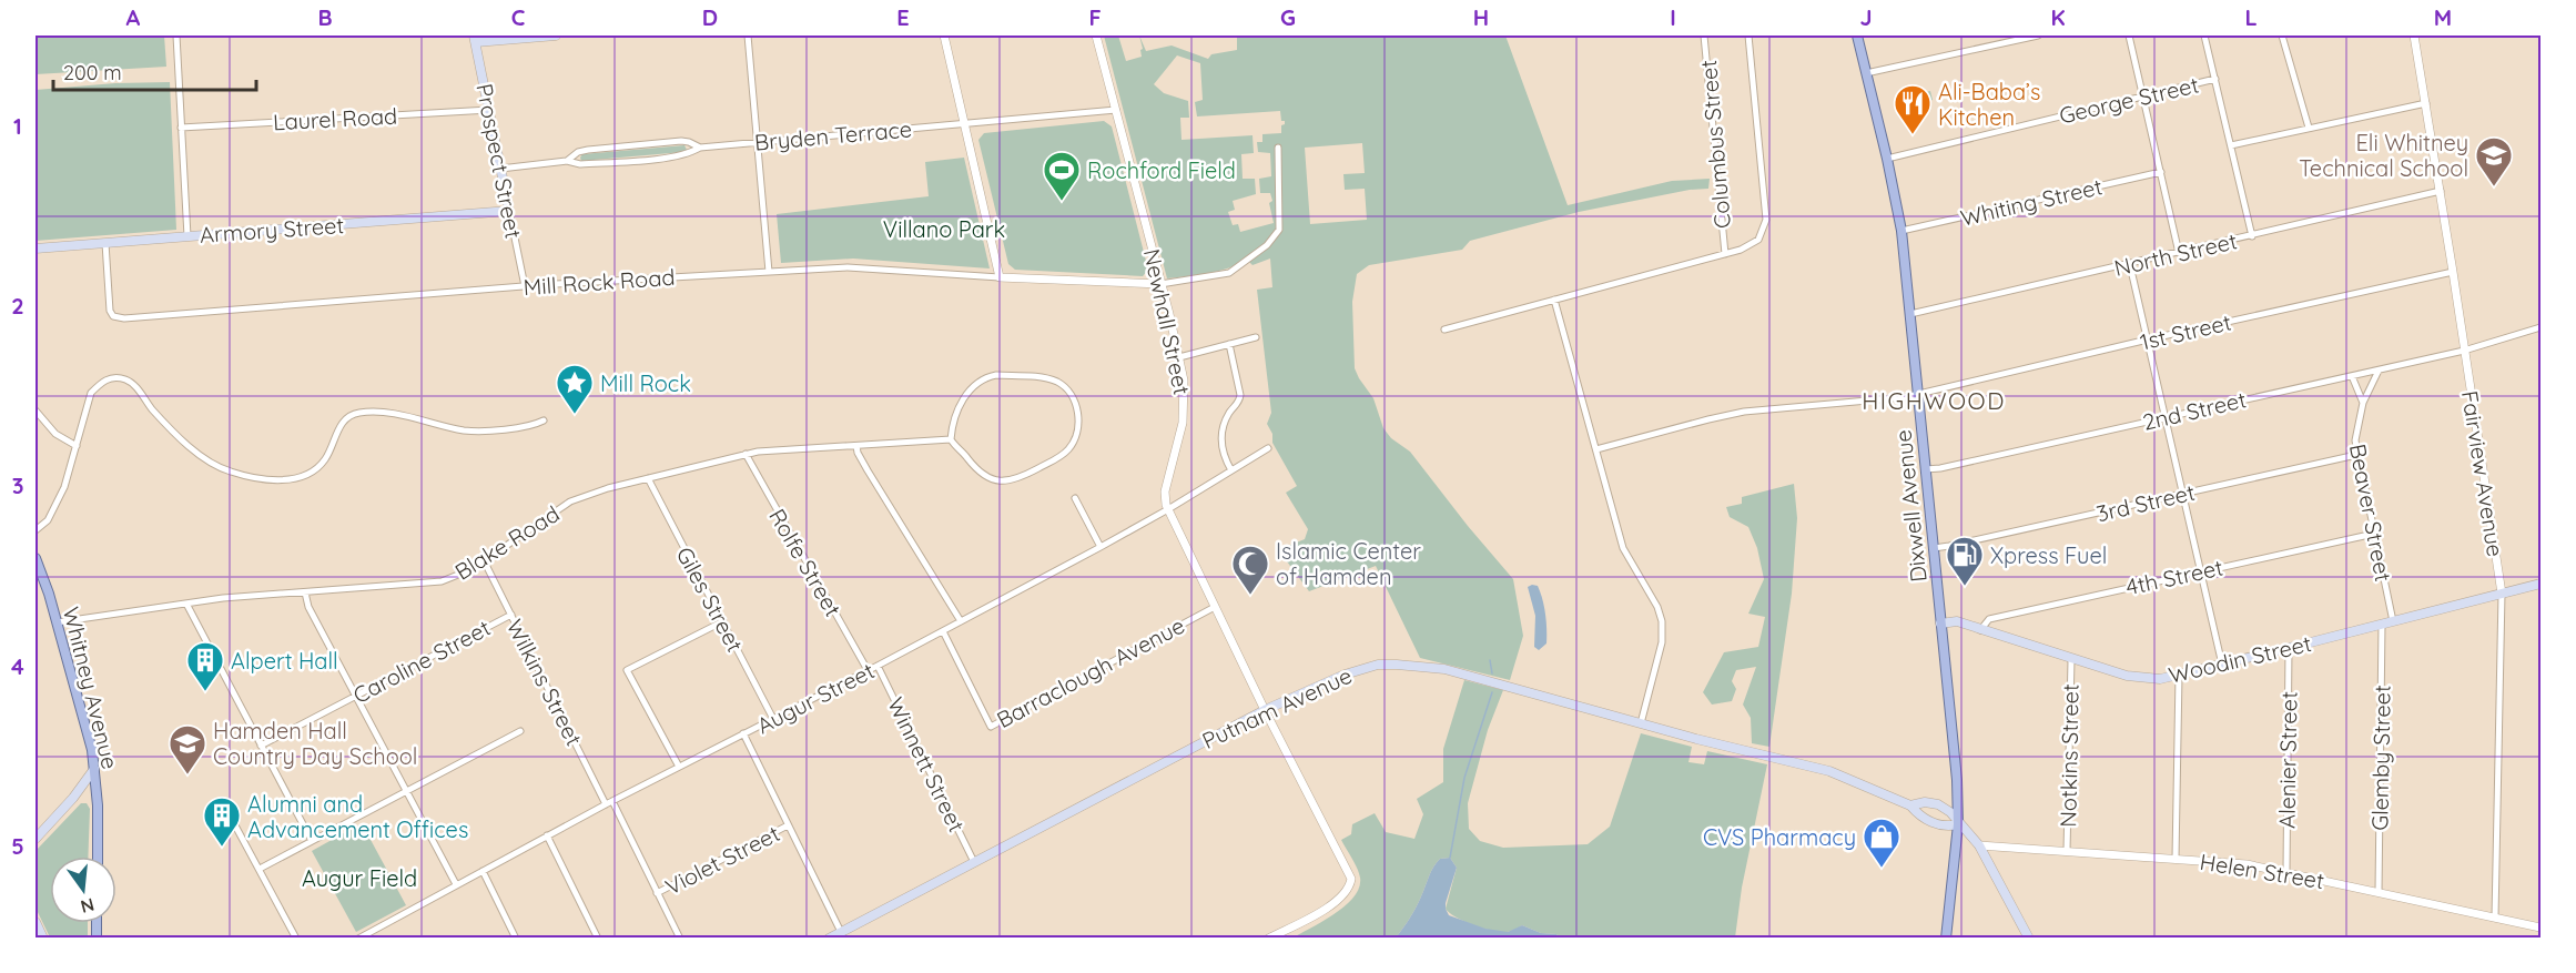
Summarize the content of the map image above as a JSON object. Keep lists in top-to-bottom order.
{
  "streets": {
    "main road": [
      "Prospect Street",
      "Armory Street",
      "Dixwell Avenue",
      "Woodin Street",
      "Whitney Avenue",
      "Putnam Avenue"
    ],
    "street": [
      "George Street",
      "Laurel Road",
      "Bryden Terrace",
      "Columbus Street",
      "Whiting Street",
      "North Street",
      "Mill Rock Road",
      "Newhall Street",
      "1st Street",
      "2nd Street",
      "Fairview Avenue",
      "3rd Street",
      "Beaver Street",
      "Blake Road",
      "Rolfe Street",
      "4th Street",
      "Giles Street",
      "Caroline Street",
      "Barraclough Avenue",
      "Wilkins Street",
      "Augur Street",
      "Notkins Street",
      "Glemby Street",
      "Alenier Street",
      "Winnett Street",
      "Violet Street",
      "Helen Street"
    ]
  },
  "crossings": [
    ["George Street", "Dixwell Avenue"],
    ["Laurel Road", "Prospect Street"],
    ["Bryden Terrace", "Prospect Street"],
    ["Bryden Terrace", "Newhall Street"],
    ["Prospect Street", "Armory Street"],
    ["Prospect Street", "Mill Rock Road"],
    ["Whiting Street", "Dixwell Avenue"],
    ["Armory Street", "Mill Rock Road"],
    ["North Street", "Fairview Avenue"],
    ["North Street", "Dixwell Avenue"],
    ["Mill Rock Road", "Newhall Street"],
    ["Newhall Street", "Barraclough Avenue"],
    ["Newhall Street", "Augur Street"],
    ["Newhall Street", "Putnam Avenue"],
    ["1st Street", "Fairview Avenue"],
    ["1st Street", "Dixwell Avenue"],
    ["2nd Street", "Fairview Avenue"],
    ["2nd Street", "Dixwell Avenue"],
    ["2nd Street", "Beaver Street"],
    ["Fairview Avenue", "Woodin Street"],
    ["Fairview Avenue", "Helen Street"],
    ["3rd Street", "Dixwell Avenue"],
    ["3rd Street", "Beaver Street"],
    ["Dixwell Avenue", "Woodin Street"],
    ["Dixwell Avenue", "Putnam Avenue"],
    ["Beaver Street", "4th Street"],
    ["Beaver Street", "Woodin Street"],
    ["Blake Road", "Rolfe Street"],
    ["Blake Road", "Giles Street"],
    ["Blake Road", "Wilkins Street"],
    ["Blake Road", "Whitney Avenue"],
    ["Rolfe Street", "Augur Street"],
    ["4th Street", "Woodin Street"],
    ["Giles Street", "Augur Street"],
    ["Woodin Street", "Notkins Street"],
    ["Woodin Street", "Glemby Street"],
    ["Woodin Street", "Alenier Street"],
    ["Caroline Street", "Wilkins Street"],
    ["Barraclough Avenue", "Augur Street"],
    ["Wilkins Street", "Augur Street"],
    ["Wilkins Street", "Violet Street"],
    ["Augur Street", "Winnett Street"],
    ["Putnam Avenue", "Winnett Street"],
    ["Notkins Street", "Helen Street"],
    ["Glemby Street", "Helen Street"],
    ["Alenier Street", "Helen Street"]
  ],
  "districts": ["HIGHWOOD"],
  "parks": ["Villano Park", "Augur Field"],
  "places": {
    "restaurant": ["Ali-Baba’s Kitchen"],
    "school or university": ["Eli Whitney Technical School", "Hamden Hall Country Day School"],
    "sports": ["Rochford Field"],
    "place": ["Mill Rock"],
    "fuel station": ["Xpress Fuel"],
    "mosque": ["Islamic Center of Hamden"],
    "building": ["Alpert Hall", "Alumni and Advancement Offices"],
    "shop": ["CVS Pharmacy"]
  },
  "scale_bar": "200 m",
  "north": "bottom",
  "grid": {
    "columns": [
      "A",
      "B",
      "C",
      "D",
      "E",
      "F",
      "G",
      "H",
      "I",
      "J",
      "K",
      "L",
      "M"
    ],
    "rows": [
      "1",
      "2",
      "3",
      "4",
      "5"
    ]
  }
}
